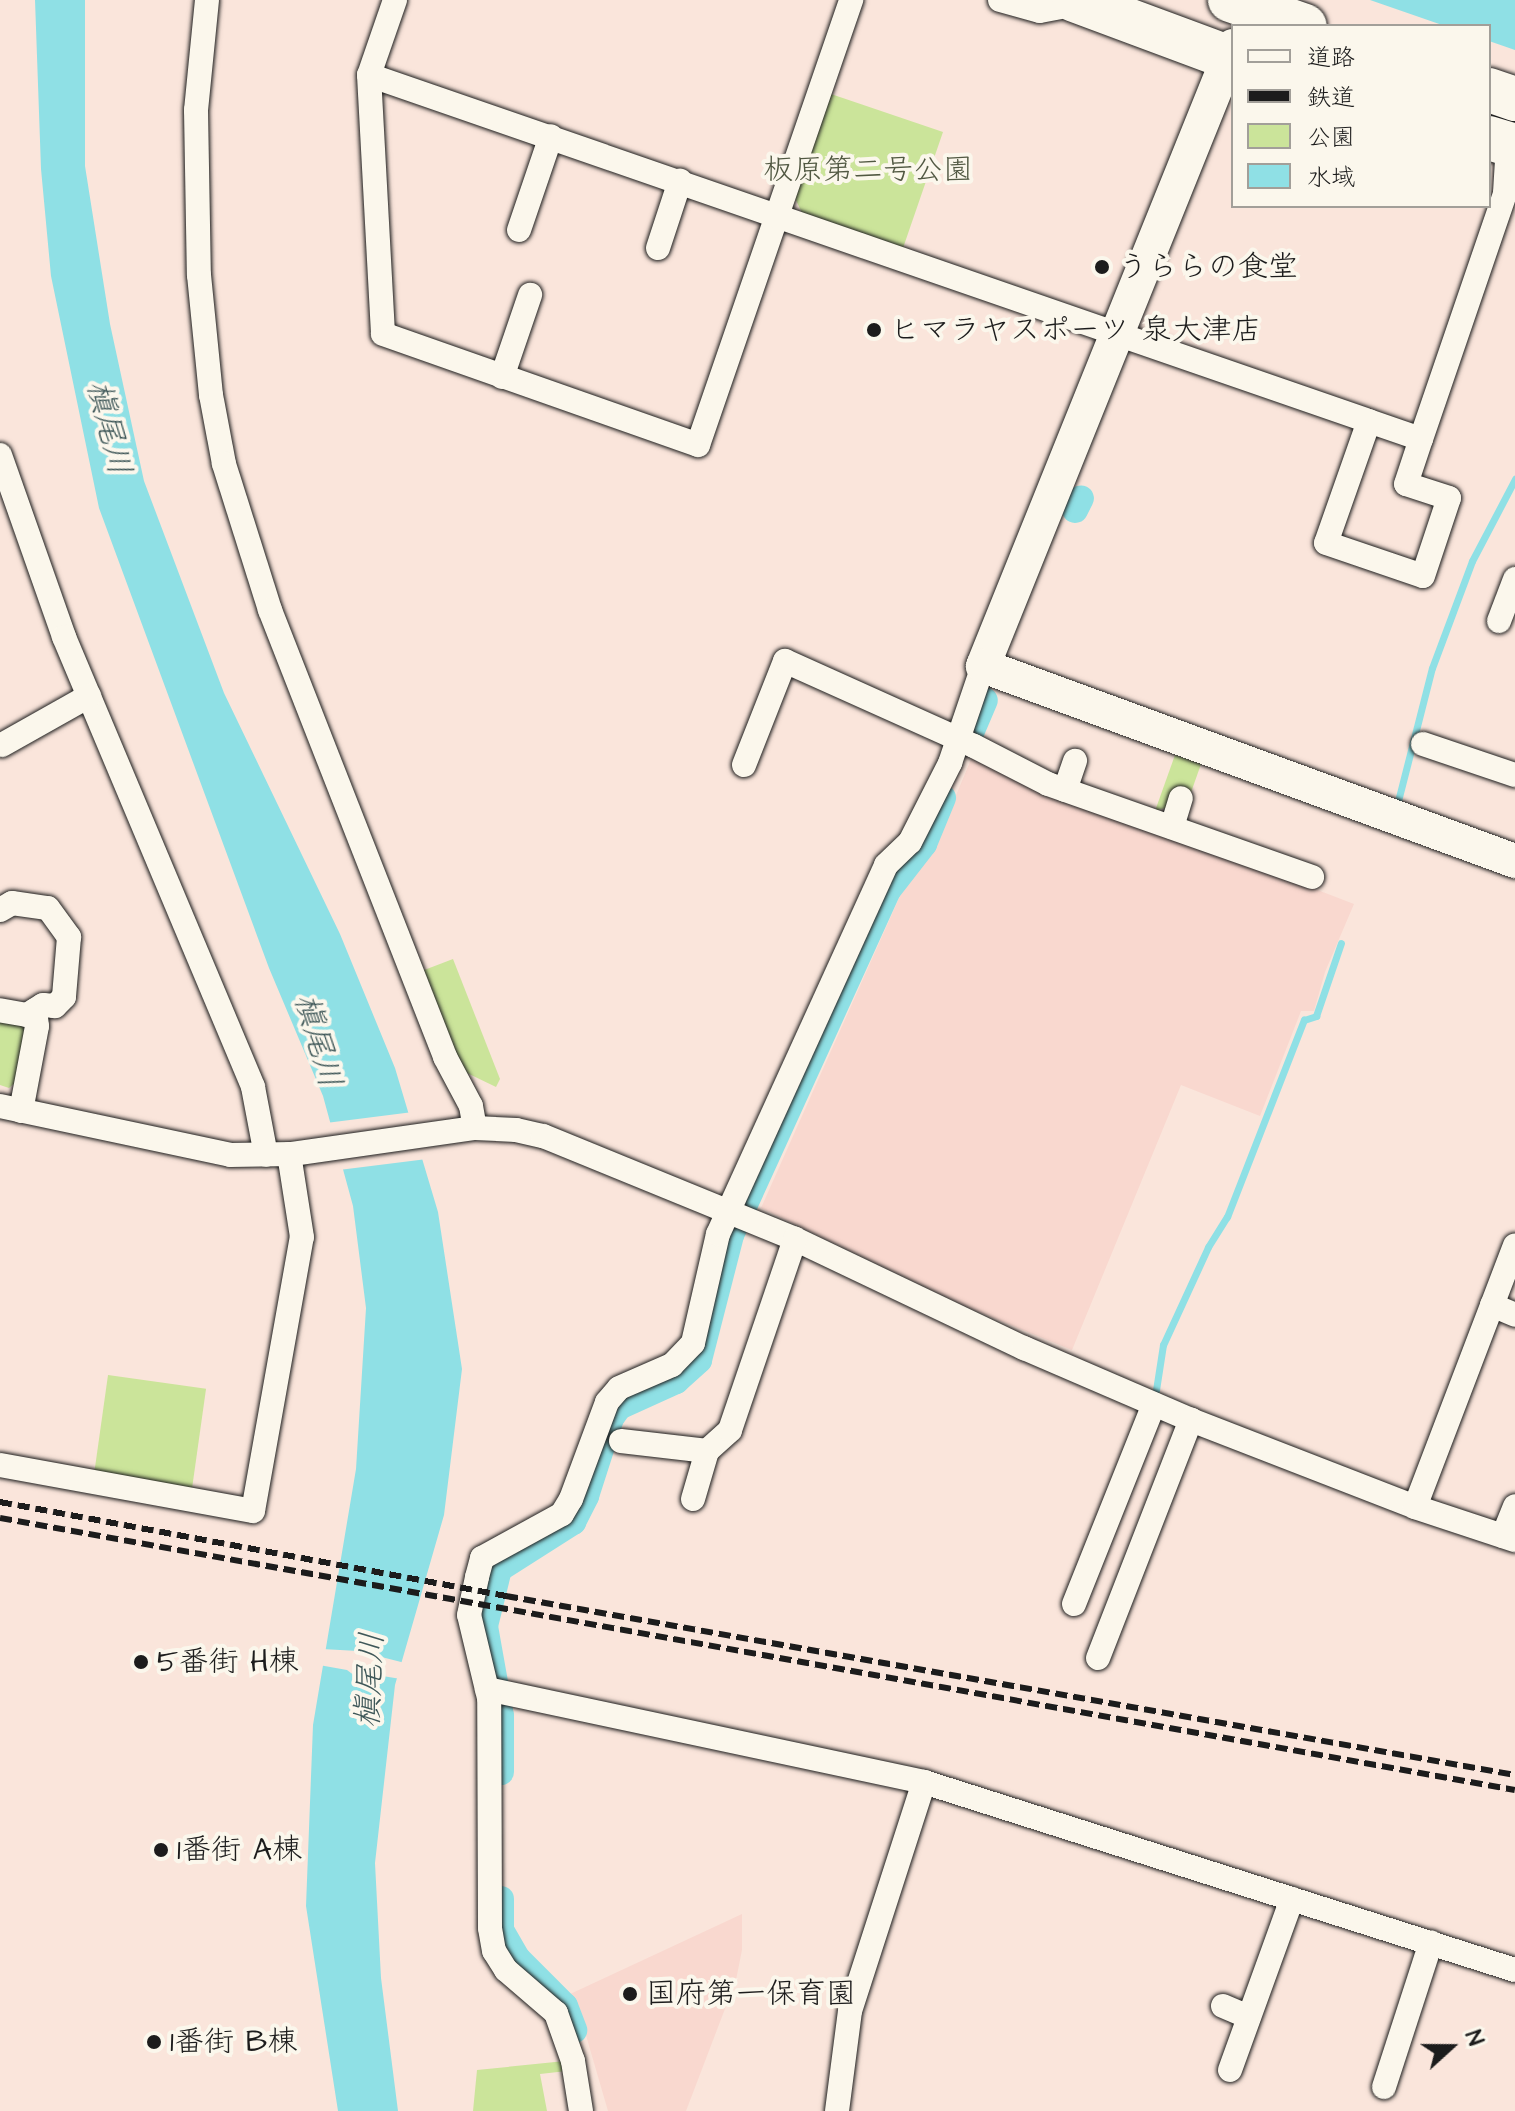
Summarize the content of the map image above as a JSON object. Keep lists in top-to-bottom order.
{
  "water": ["槇尾川"],
  "parks": ["板原第二号公園"],
  "places": [
    "うららの食堂",
    "ヒマラヤスポーツ 泉大津店",
    "5番街 H棟",
    "1番街 A棟",
    "国府第一保育園",
    "1番街 B棟"
  ],
  "legend": [
    "道路",
    "鉄道",
    "公園",
    "水域"
  ],
  "north": "right"
}
